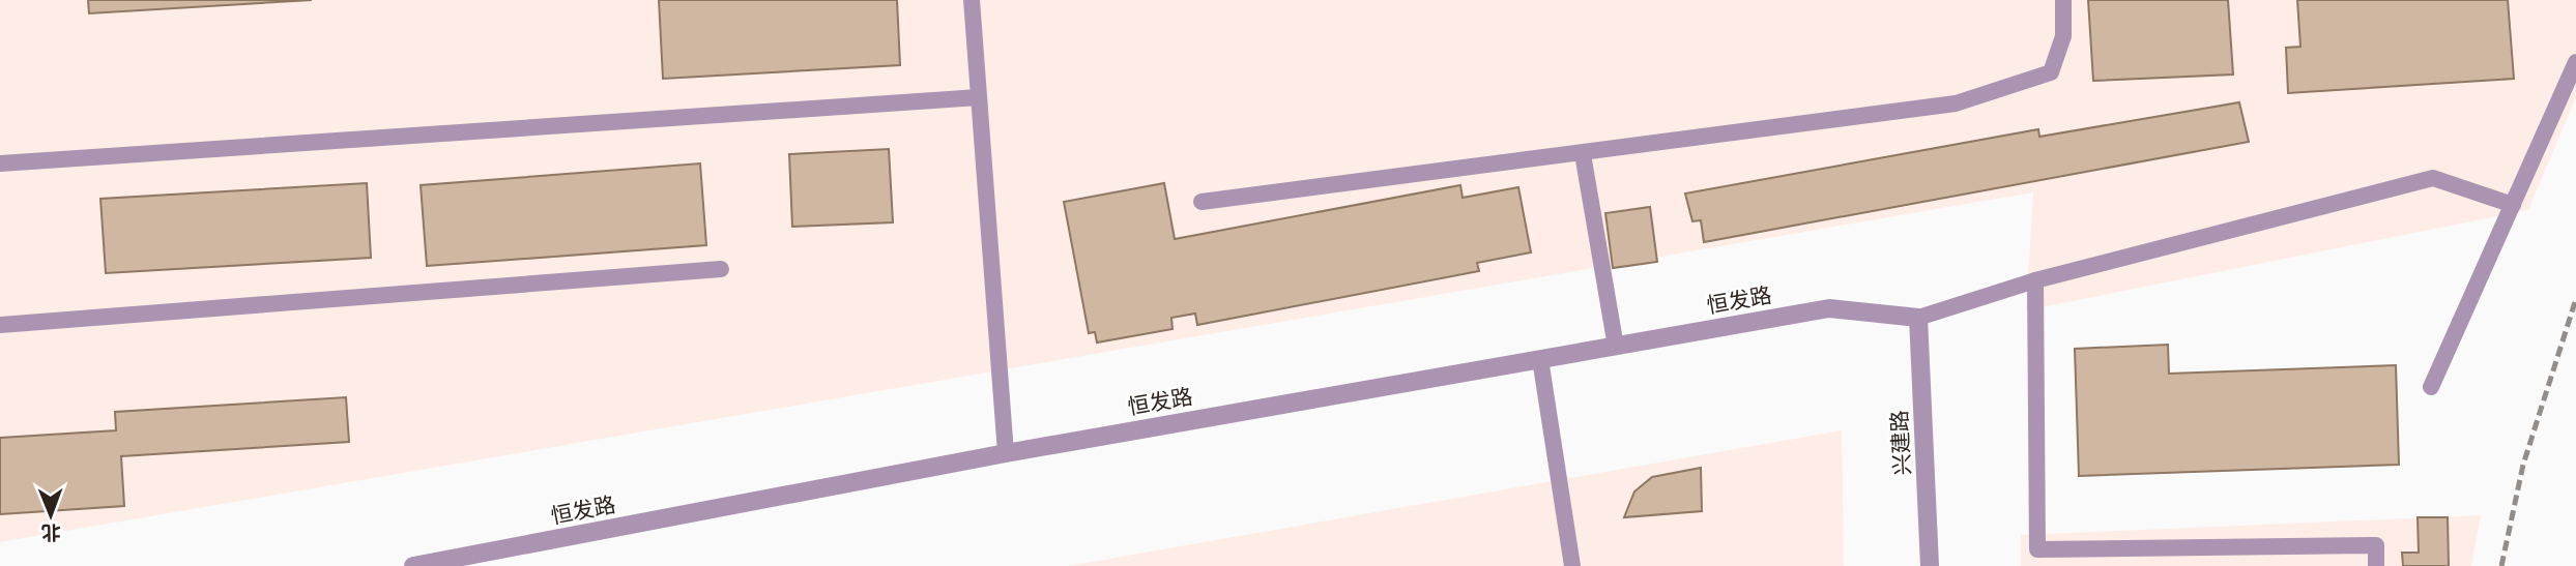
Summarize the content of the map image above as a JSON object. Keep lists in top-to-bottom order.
{
  "streets": {
    "street": ["恒发路", "兴建路"]
  },
  "crossings": [
    ["恒发路", "兴建路"]
  ],
  "north": "bottom"
}
